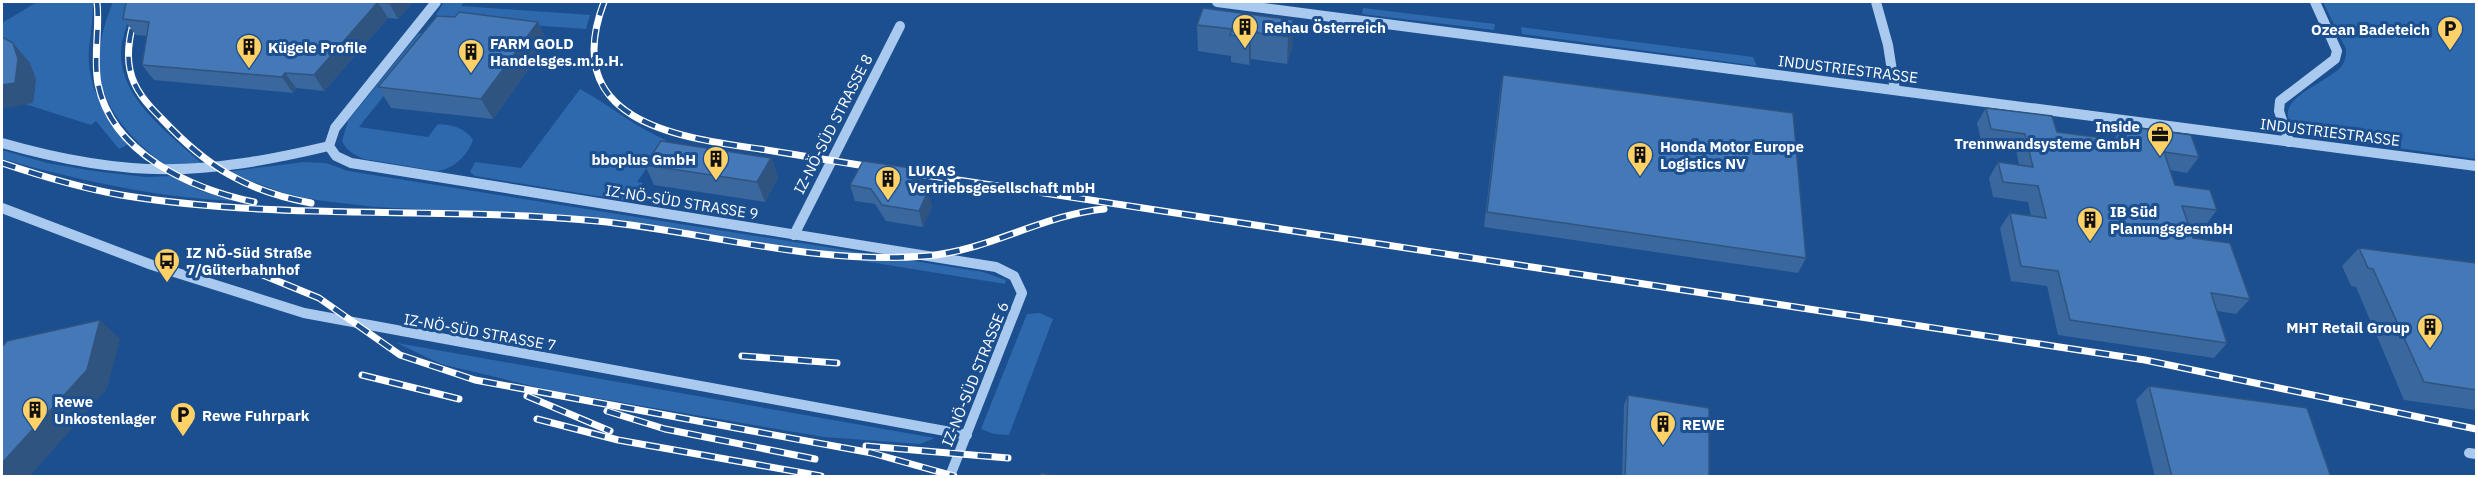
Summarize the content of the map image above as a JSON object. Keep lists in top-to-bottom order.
{
  "streets": {
    "street": [
      "INDUSTRIESTRASSE",
      "IZ-NÖ-SÜD STRASSE 8",
      "IZ-NÖ-SÜD STRASSE 9",
      "IZ-NÖ-SÜD STRASSE 7",
      "IZ-NÖ-SÜD STRASSE 6"
    ]
  },
  "crossings": [
    ["IZ-NÖ-SÜD STRASSE 8", "IZ-NÖ-SÜD STRASSE 9"],
    ["IZ-NÖ-SÜD STRASSE 9", "IZ-NÖ-SÜD STRASSE 6"],
    ["IZ-NÖ-SÜD STRASSE 7", "IZ-NÖ-SÜD STRASSE 6"]
  ],
  "places": {
    "building": [
      "Rehau Österreich",
      "Kügele Profile",
      "FARM GOLD Handelsges.m.b.H.",
      "Honda Motor Europe Logistics NV",
      "bboplus GmbH",
      "LUKAS Vertriebsgesellschaft mbH",
      "IB Süd PlanungsgesmbH",
      "MHT Retail Group",
      "Rewe Unkostenlager",
      "REWE"
    ],
    "parking": ["Ozean Badeteich", "Rewe Fuhrpark"],
    "office": ["Inside Trennwandsysteme GmbH"],
    "bus stop": ["IZ NÖ-Süd Straße 7/Güterbahnhof"]
  }
}
